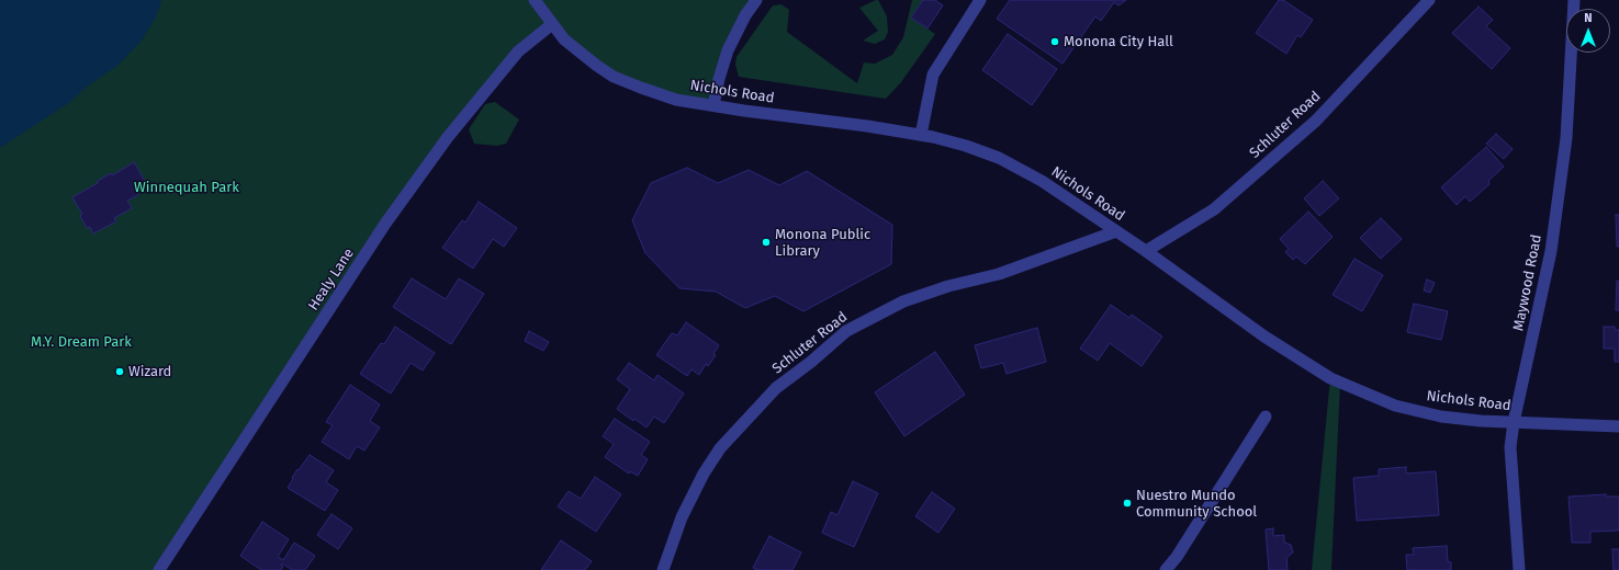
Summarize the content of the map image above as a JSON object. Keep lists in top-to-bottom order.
{
  "streets": {
    "street": [
      "Nichols Road",
      "Schluter Road",
      "Healy Lane",
      "Maywood Road"
    ]
  },
  "crossings": [
    ["Nichols Road", "Schluter Road"],
    ["Nichols Road", "Healy Lane"],
    ["Nichols Road", "Maywood Road"]
  ],
  "parks": ["Winnequah Park", "M.Y. Dream Park"],
  "places": [
    "Monona City Hall",
    "Monona Public Library",
    "Wizard",
    "Nuestro Mundo Community School"
  ],
  "north": "top"
}
